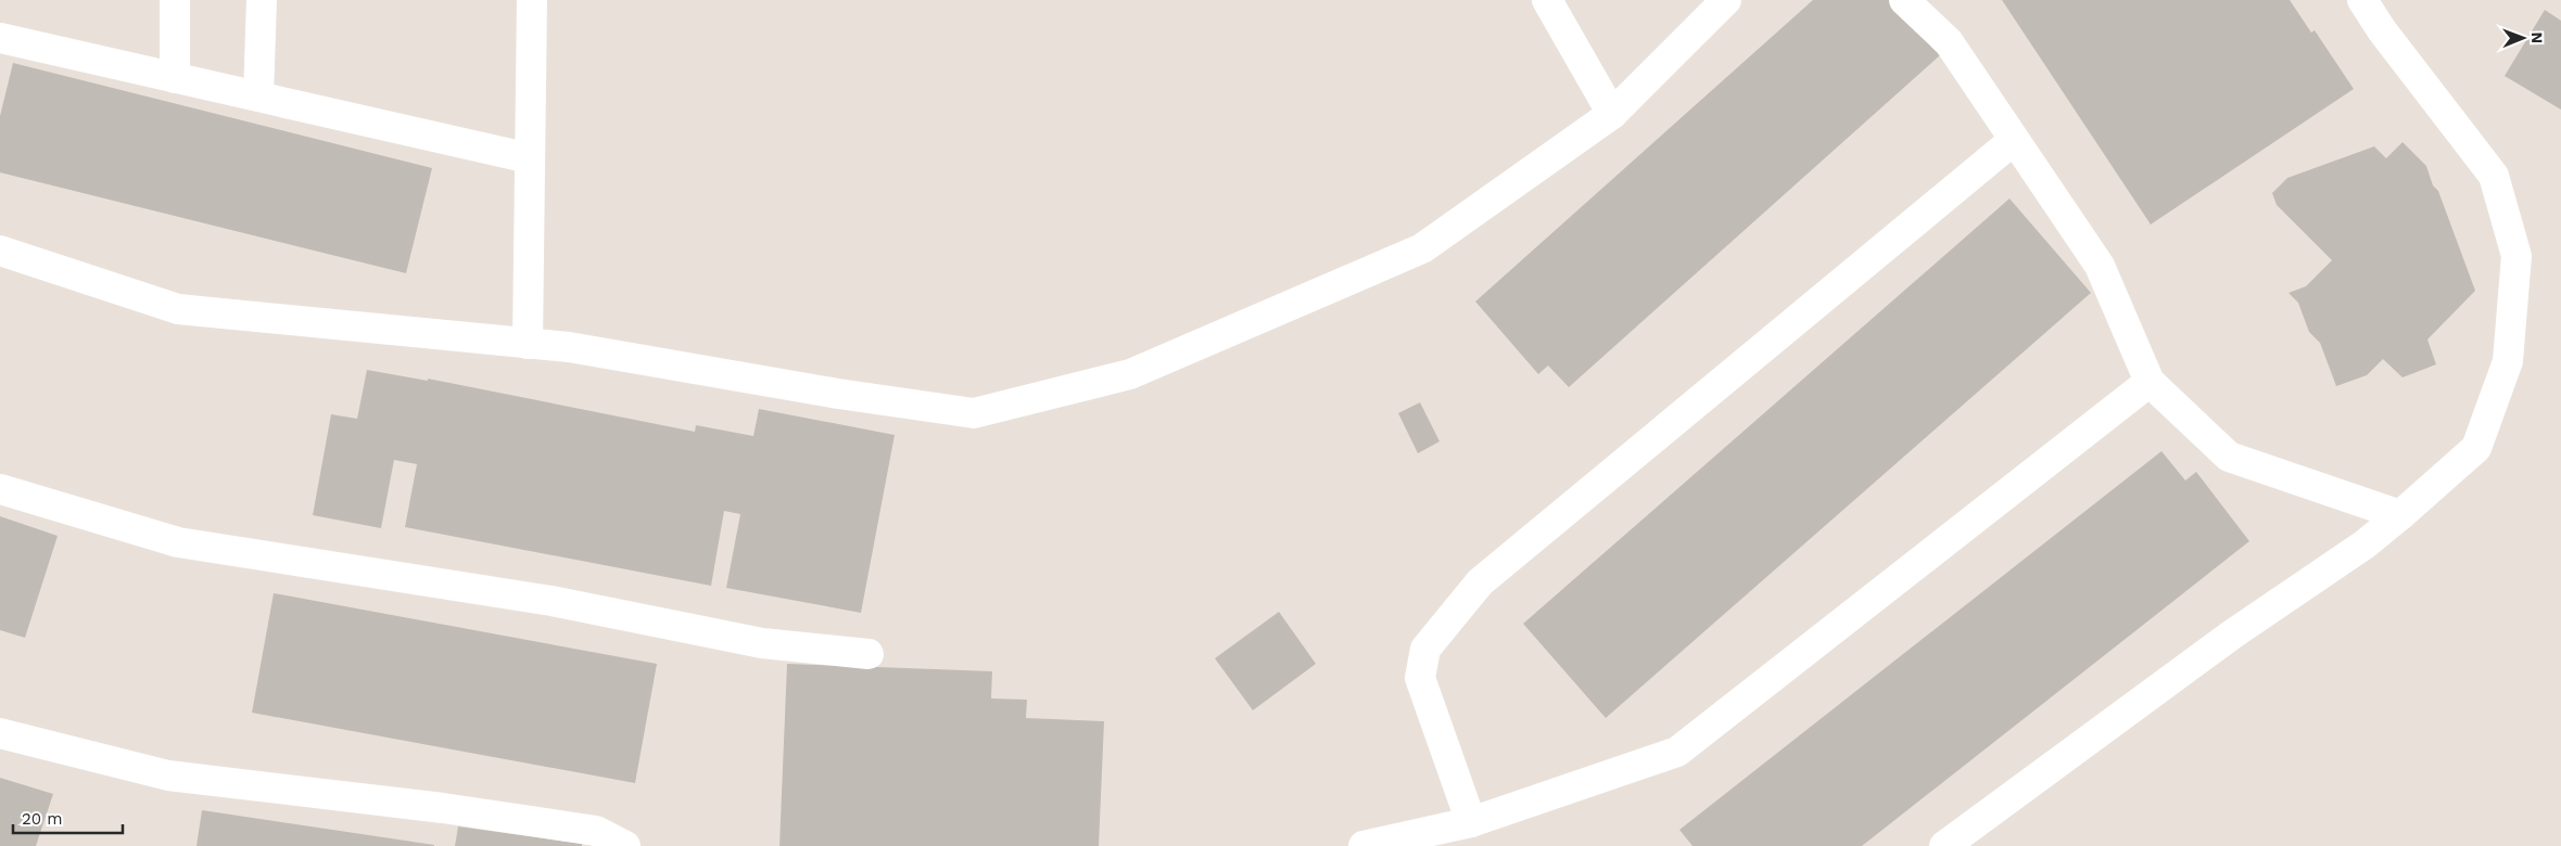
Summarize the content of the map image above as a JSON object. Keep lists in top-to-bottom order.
{
  "scale_bar": "20 m",
  "north": "right"
}
